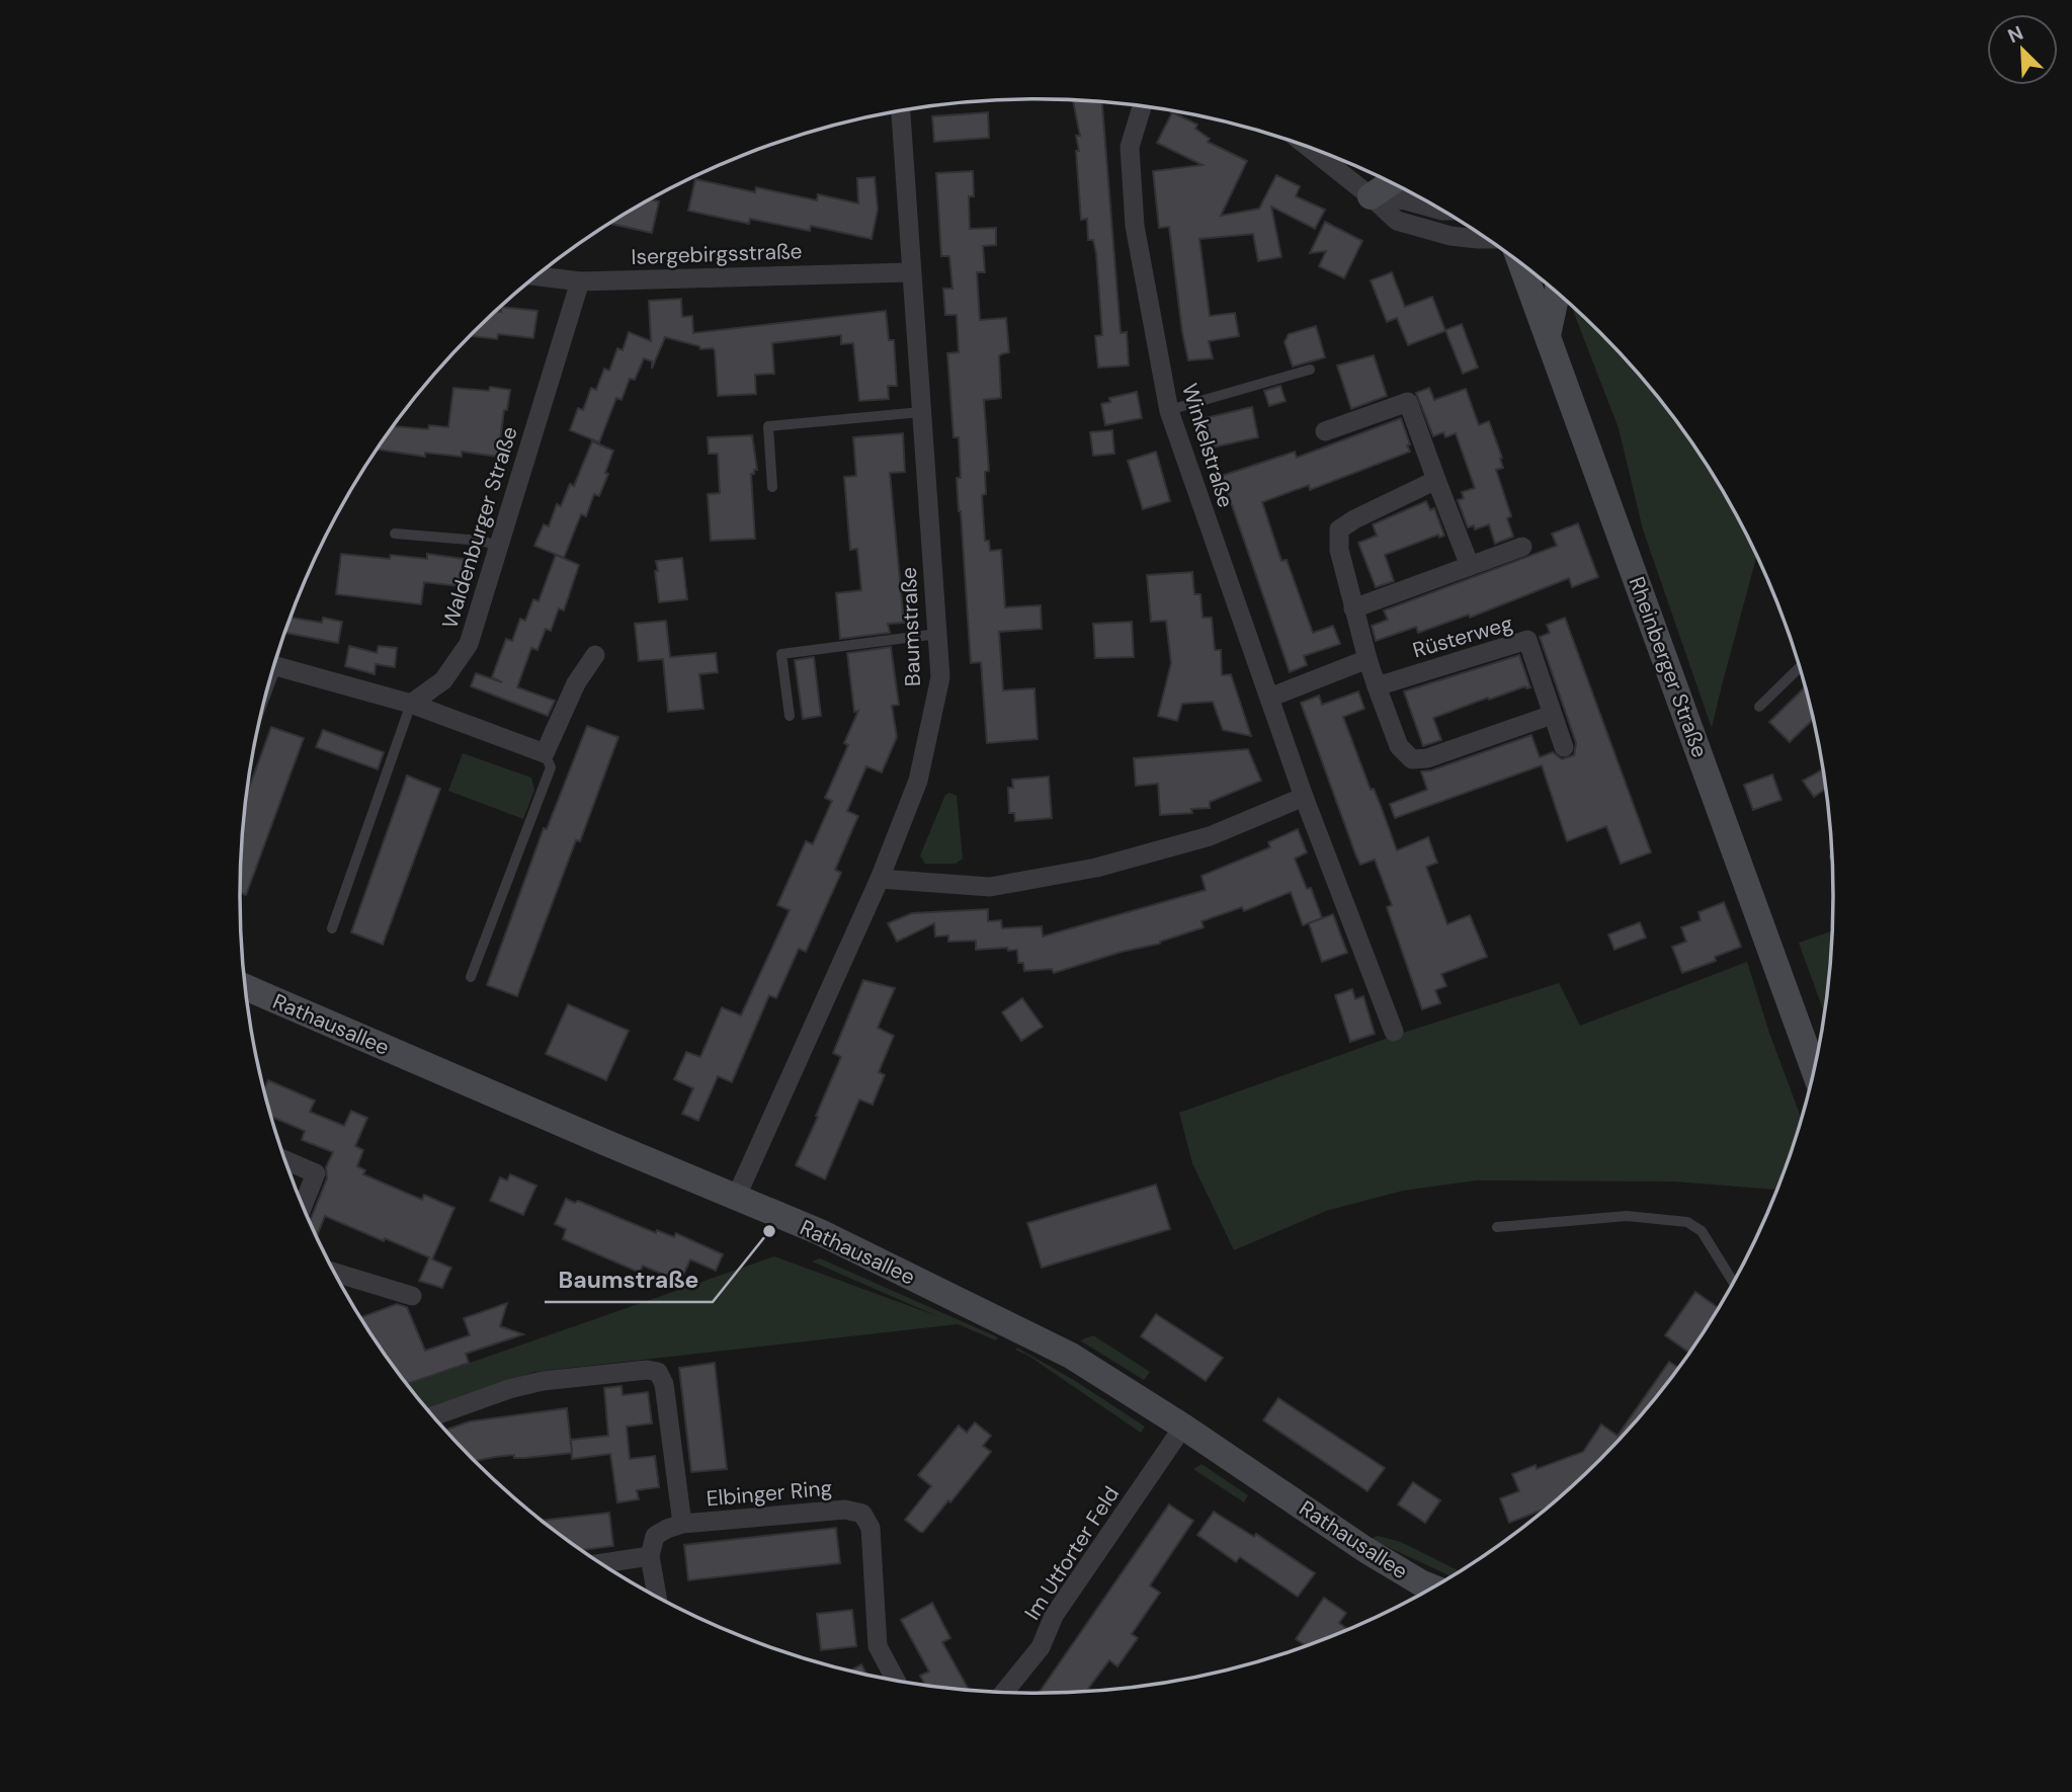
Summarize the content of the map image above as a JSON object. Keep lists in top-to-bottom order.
{
  "streets": {
    "street": [
      "Isergebirgsstraße",
      "Winkelstraße",
      "Waldenburger Straße",
      "Baumstraße",
      "Rüsterweg",
      "Rheinberger Straße",
      "Rathausallee",
      "Elbinger Ring",
      "Im Utforter Feld"
    ]
  },
  "crossings": [
    ["Isergebirgsstraße", "Waldenburger Straße"],
    ["Isergebirgsstraße", "Baumstraße"],
    ["Baumstraße", "Rathausallee"],
    ["Rathausallee", "Im Utforter Feld"]
  ],
  "places": ["Baumstraße"],
  "north": "top left"
}
